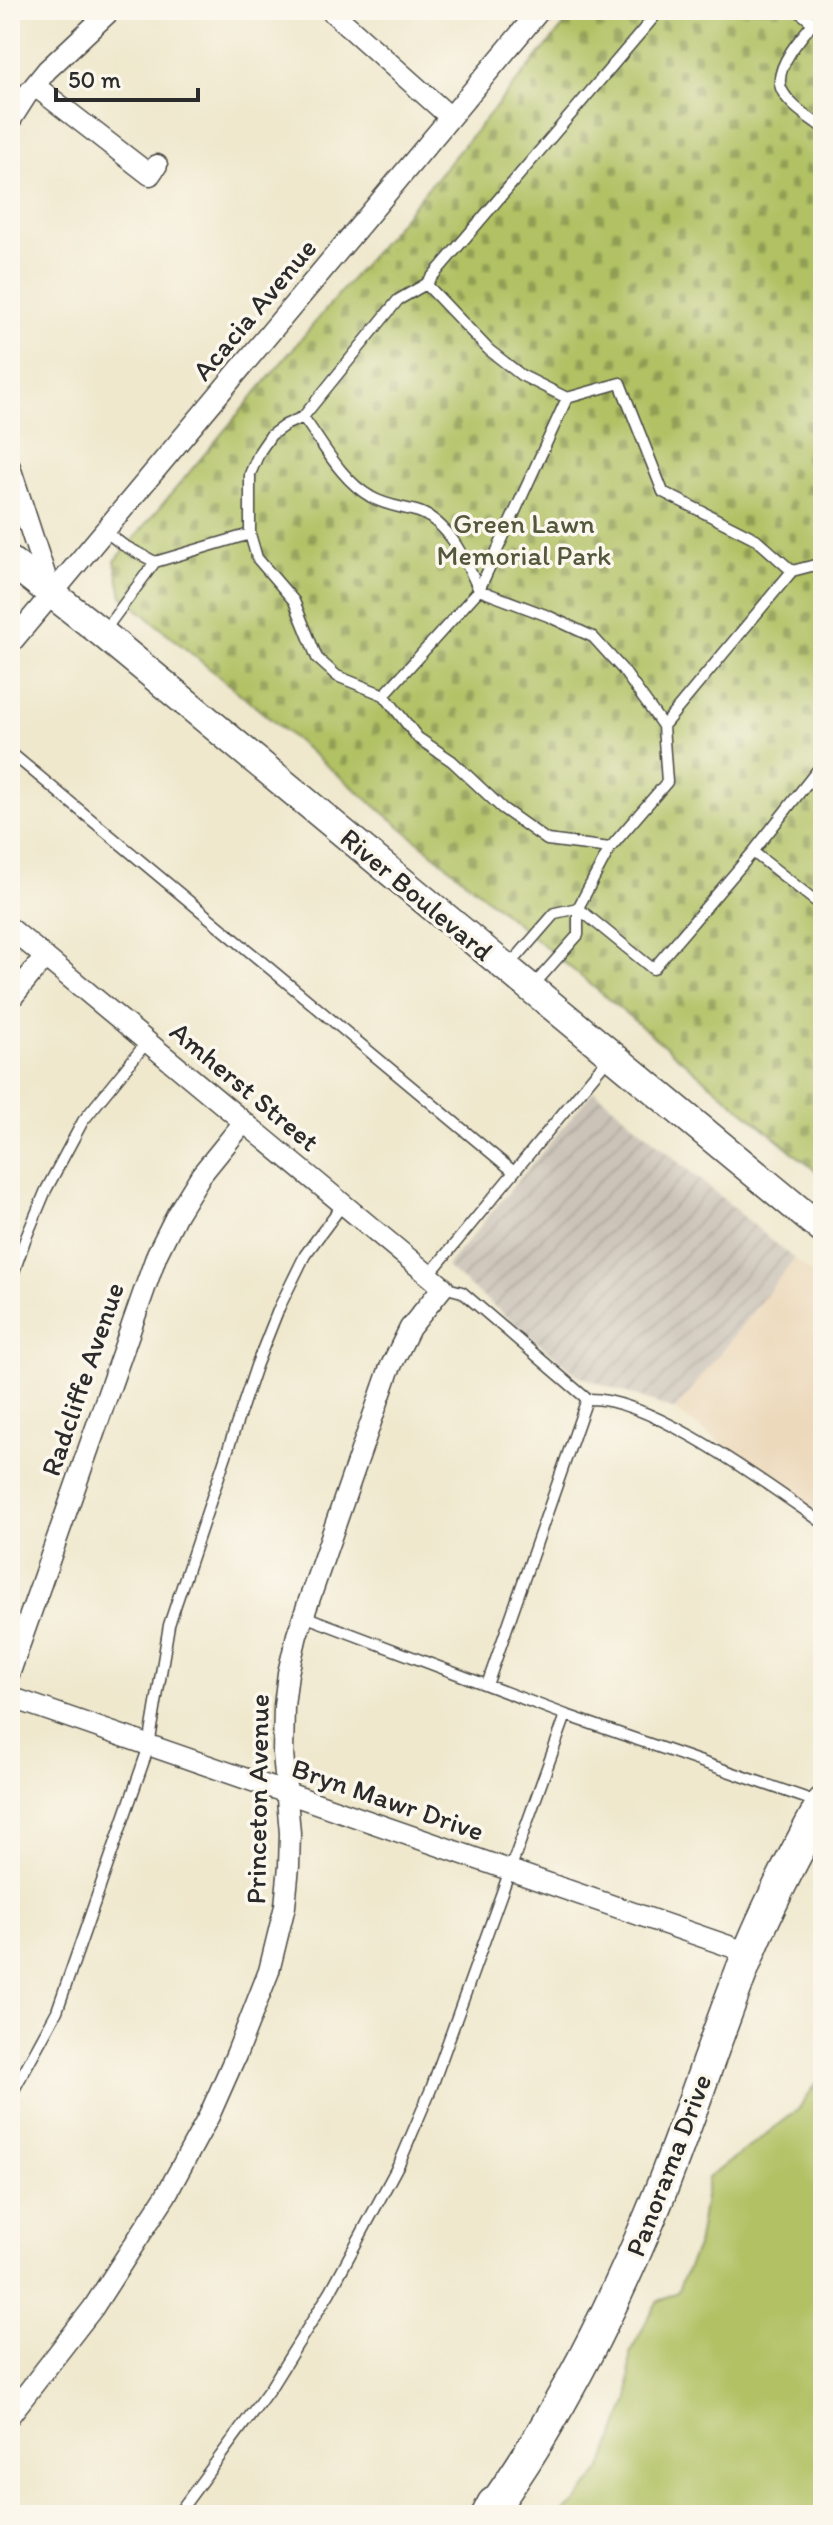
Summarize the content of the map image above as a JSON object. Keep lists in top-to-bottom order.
{
  "streets": {
    "main road": ["River Boulevard", "Panorama Drive"],
    "street": [
      "Acacia Avenue",
      "Amherst Street",
      "Radcliffe Avenue",
      "Princeton Avenue",
      "Bryn Mawr Drive"
    ]
  },
  "crossings": [
    ["Acacia Avenue", "River Boulevard"],
    ["Amherst Street", "Radcliffe Avenue"],
    ["Amherst Street", "Princeton Avenue"],
    ["Princeton Avenue", "Bryn Mawr Drive"],
    ["Bryn Mawr Drive", "Panorama Drive"]
  ],
  "parks": ["Green Lawn Memorial Park"],
  "scale_bar": "50 m"
}
